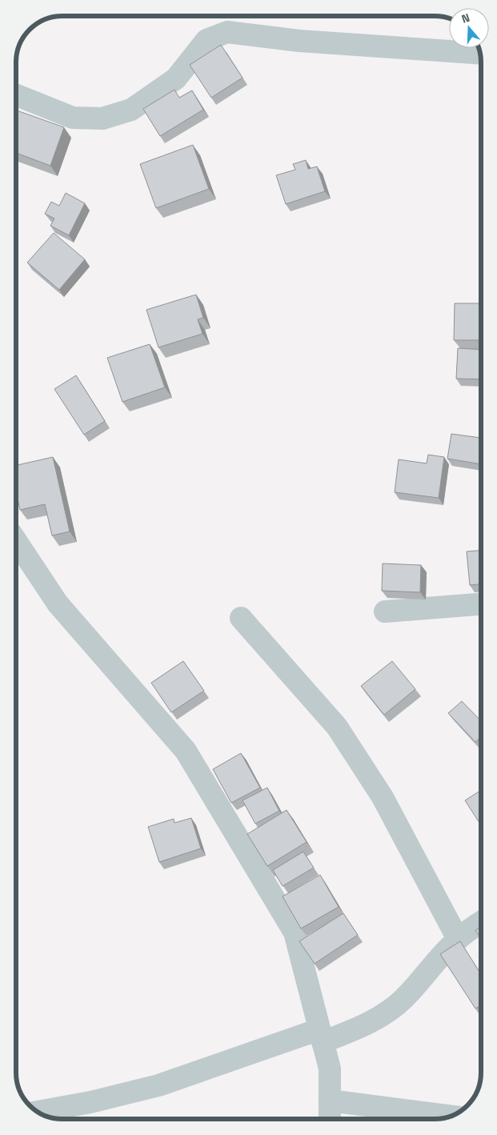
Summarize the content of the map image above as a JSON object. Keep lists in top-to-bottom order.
{
  "north": "top"
}
